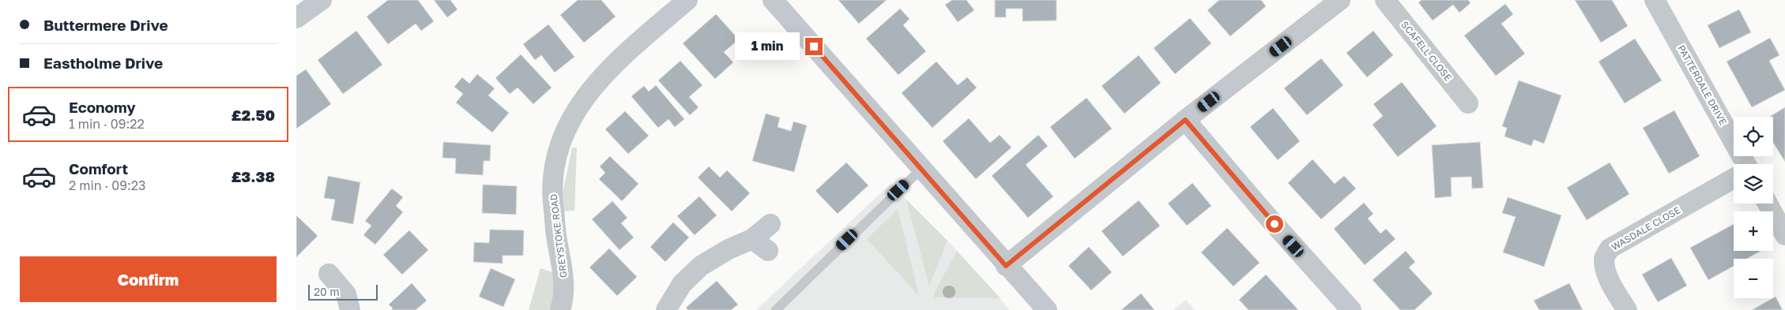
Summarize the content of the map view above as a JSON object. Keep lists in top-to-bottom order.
{
  "streets": {
    "street": [
      "SCAFELL CLOSE",
      "PATTERDALE DRIVE",
      "WASDALE CLOSE",
      "GREYSTOKE ROAD"
    ]
  },
  "scale_bar": "20 m",
  "page": {
    "banner": ["Buttermere Drive", "Eastholme Drive"],
    "bubble": "1 min",
    "list": [
      {
        "name": "Economy",
        "note": "1 min · 09:22",
        "value": "£2.50"
      },
      {
        "name": "Comfort",
        "note": "2 min · 09:23",
        "value": "£3.38"
      }
    ],
    "map_buttons": ["+", "−"],
    "buttons": "Confirm",
    "scale": "20 m"
  }
}
